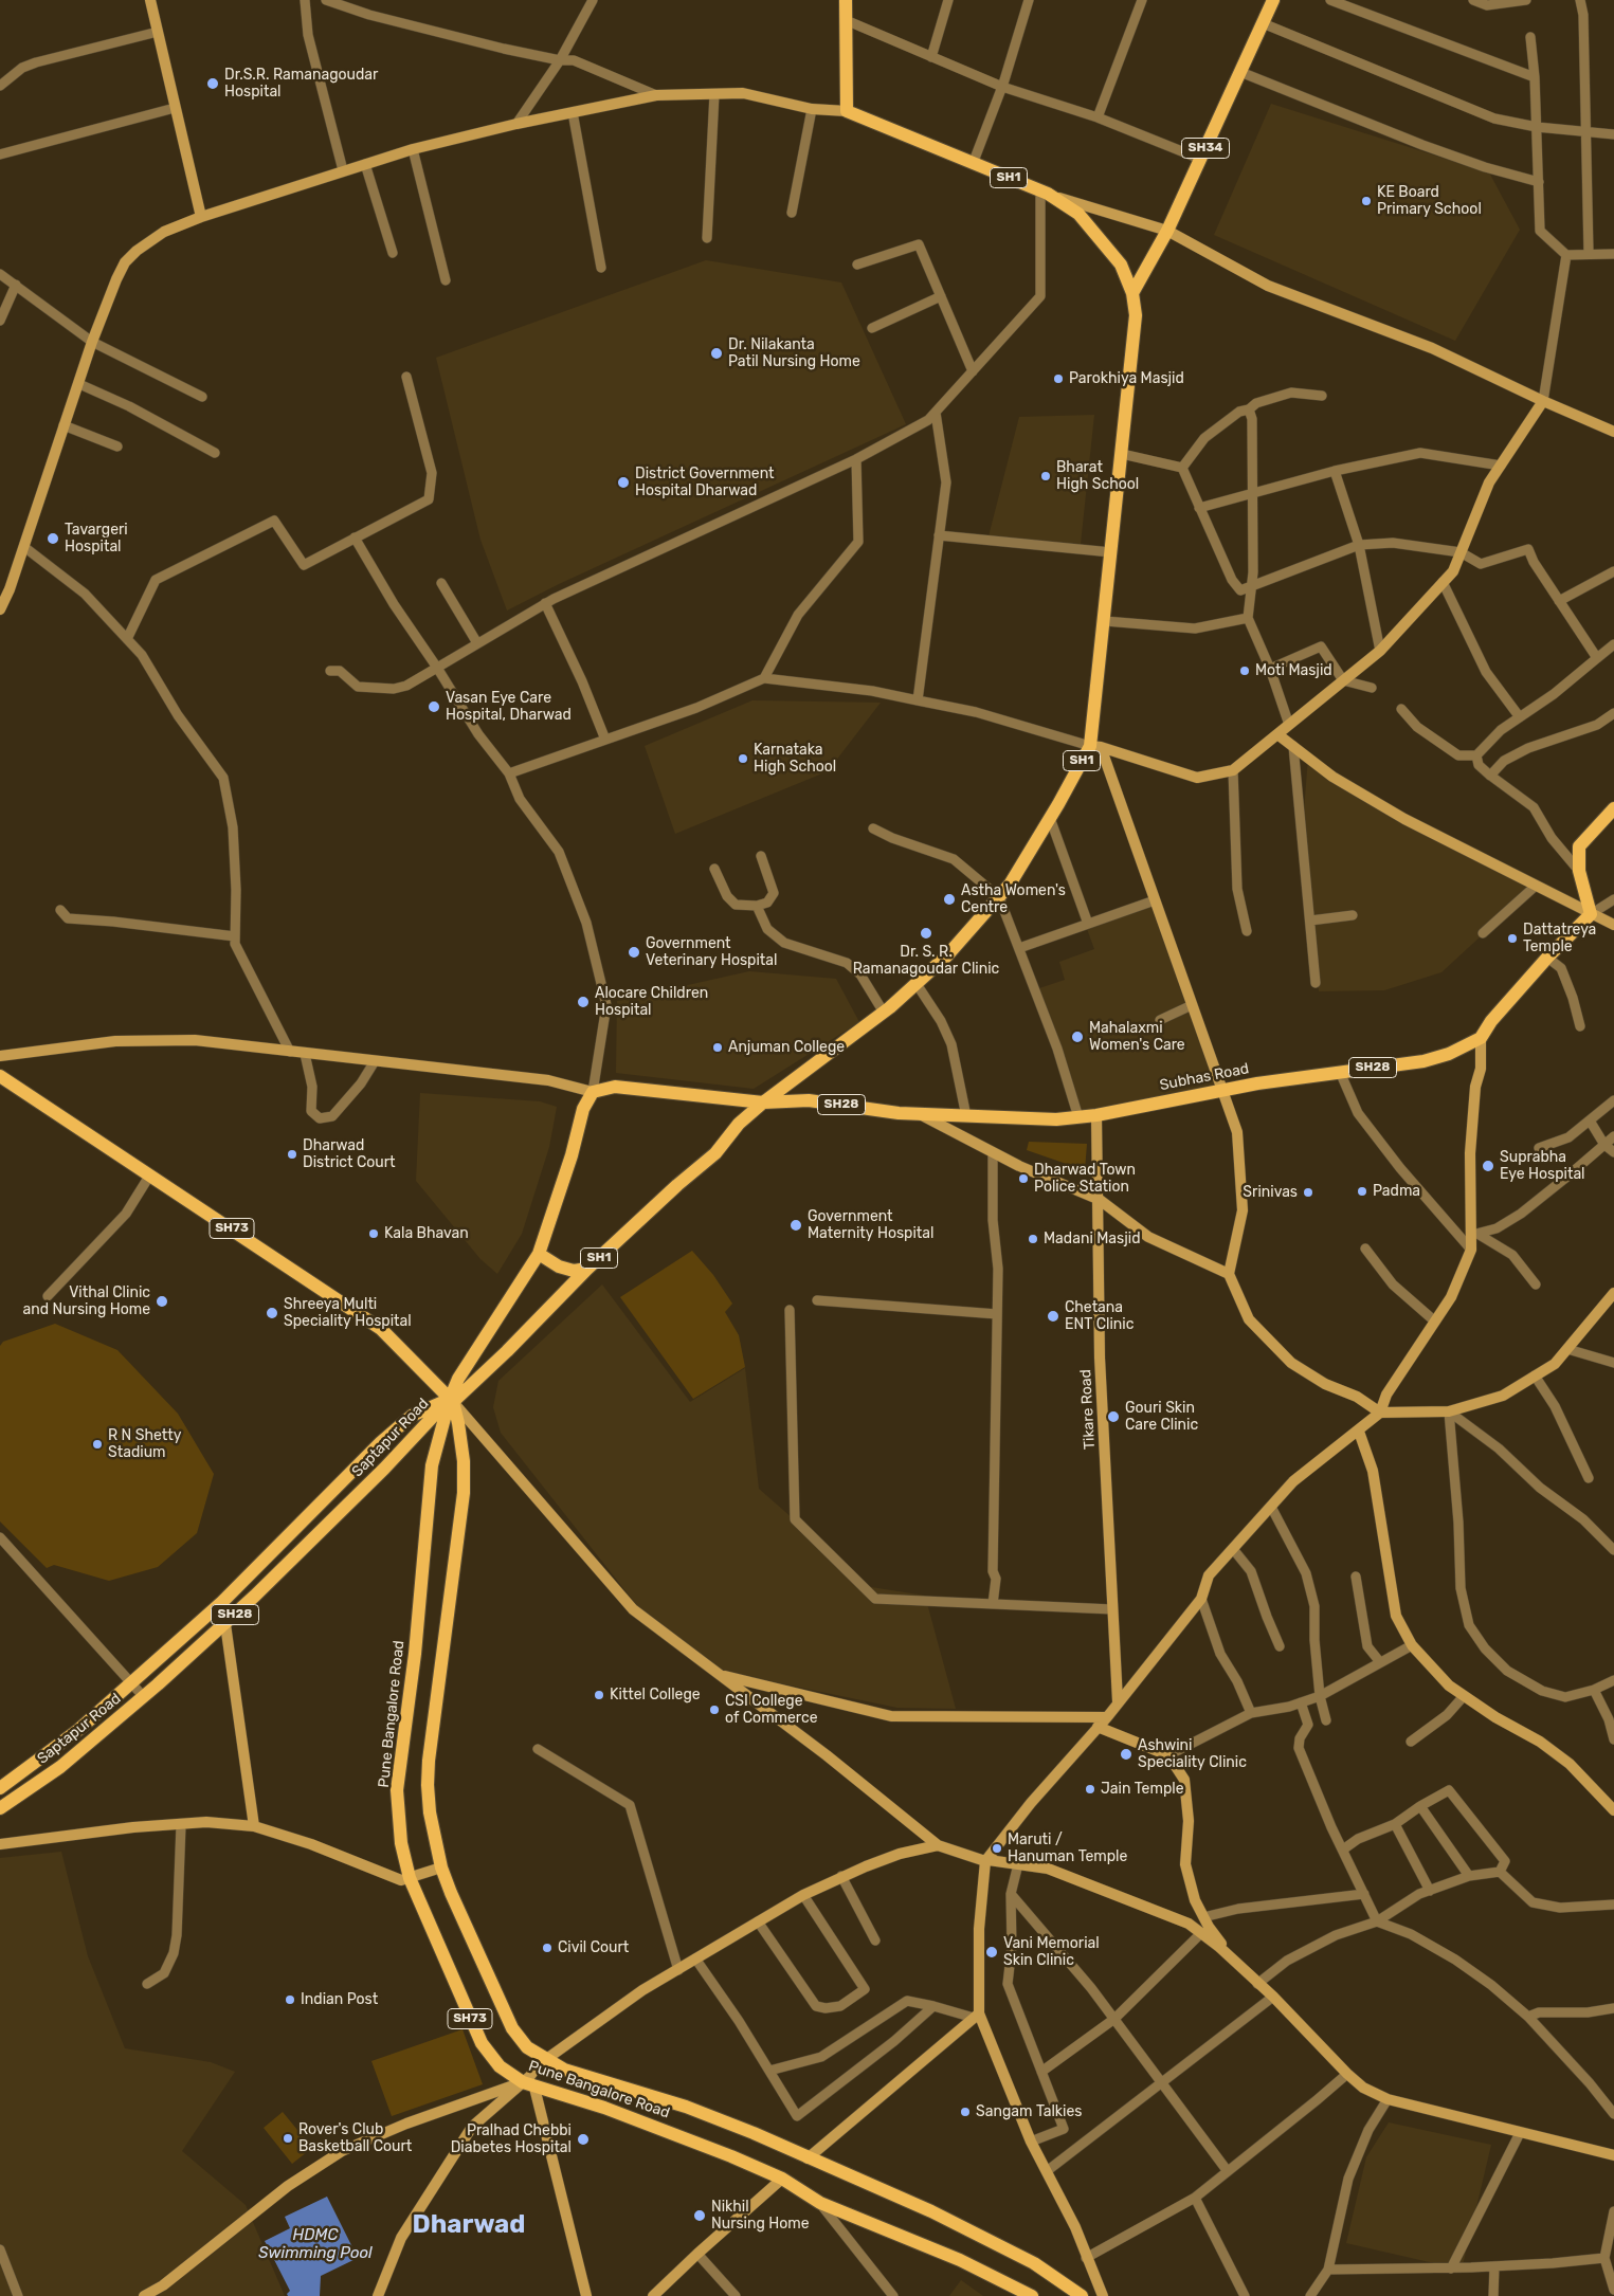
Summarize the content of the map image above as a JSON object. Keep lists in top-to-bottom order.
{
  "streets": {
    "main road": [
      "SH34",
      "SH1",
      "SH28",
      "Subhas Road",
      "SH73",
      "Saptapur Road",
      "Pune Bangalore Road"
    ],
    "street": ["Tikare Road"]
  },
  "crossings": [
    ["SH34", "SH1"],
    ["SH1", "Subhas Road"],
    ["SH1", "SH73"],
    ["SH1", "Saptapur Road"],
    ["SH1", "Pune Bangalore Road"],
    ["Subhas Road", "Tikare Road"],
    ["SH73", "Saptapur Road"],
    ["SH73", "Pune Bangalore Road"],
    ["Saptapur Road", "Pune Bangalore Road"]
  ],
  "districts": ["Dharwad"],
  "water": ["HDMC Swimming Pool"],
  "places": [
    "Dr.S.R. Ramanagoudar Hospital",
    "KE Board Primary School",
    "Dr. Nilakanta Patil Nursing Home",
    "Parokhiya Masjid",
    "Bharat High School",
    "District Government Hospital Dharwad",
    "Tavargeri Hospital",
    "Moti Masjid",
    "Vasan Eye Care Hospital, Dharwad",
    "Karnataka High School",
    "Astha Women's Centre",
    "Dr. S. R. Ramanagoudar Clinic",
    "Dattatreya Temple",
    "Government Veterinary Hospital",
    "Alocare Children Hospital",
    "Mahalaxmi Women's Care",
    "Anjuman College",
    "Dharwad District Court",
    "Suprabha Eye Hospital",
    "Dharwad Town Police Station",
    "Padma",
    "Srinivas",
    "Government Maternity Hospital",
    "Kala Bhavan",
    "Madani Masjid",
    "Vithal Clinic and Nursing Home",
    "Shreeya Multi Speciality Hospital",
    "Chetana ENT Clinic",
    "Gouri Skin Care Clinic",
    "R N Shetty Stadium",
    "Kittel College",
    "CSI College of Commerce",
    "Ashwini Speciality Clinic",
    "Jain Temple",
    "Maruti / Hanuman Temple",
    "Civil Court",
    "Vani Memorial Skin Clinic",
    "Indian Post",
    "Sangam Talkies",
    "Rover's Club Basketball Court",
    "Pralhad Chebbi Diabetes Hospital",
    "Nikhil Nursing Home"
  ]
}
